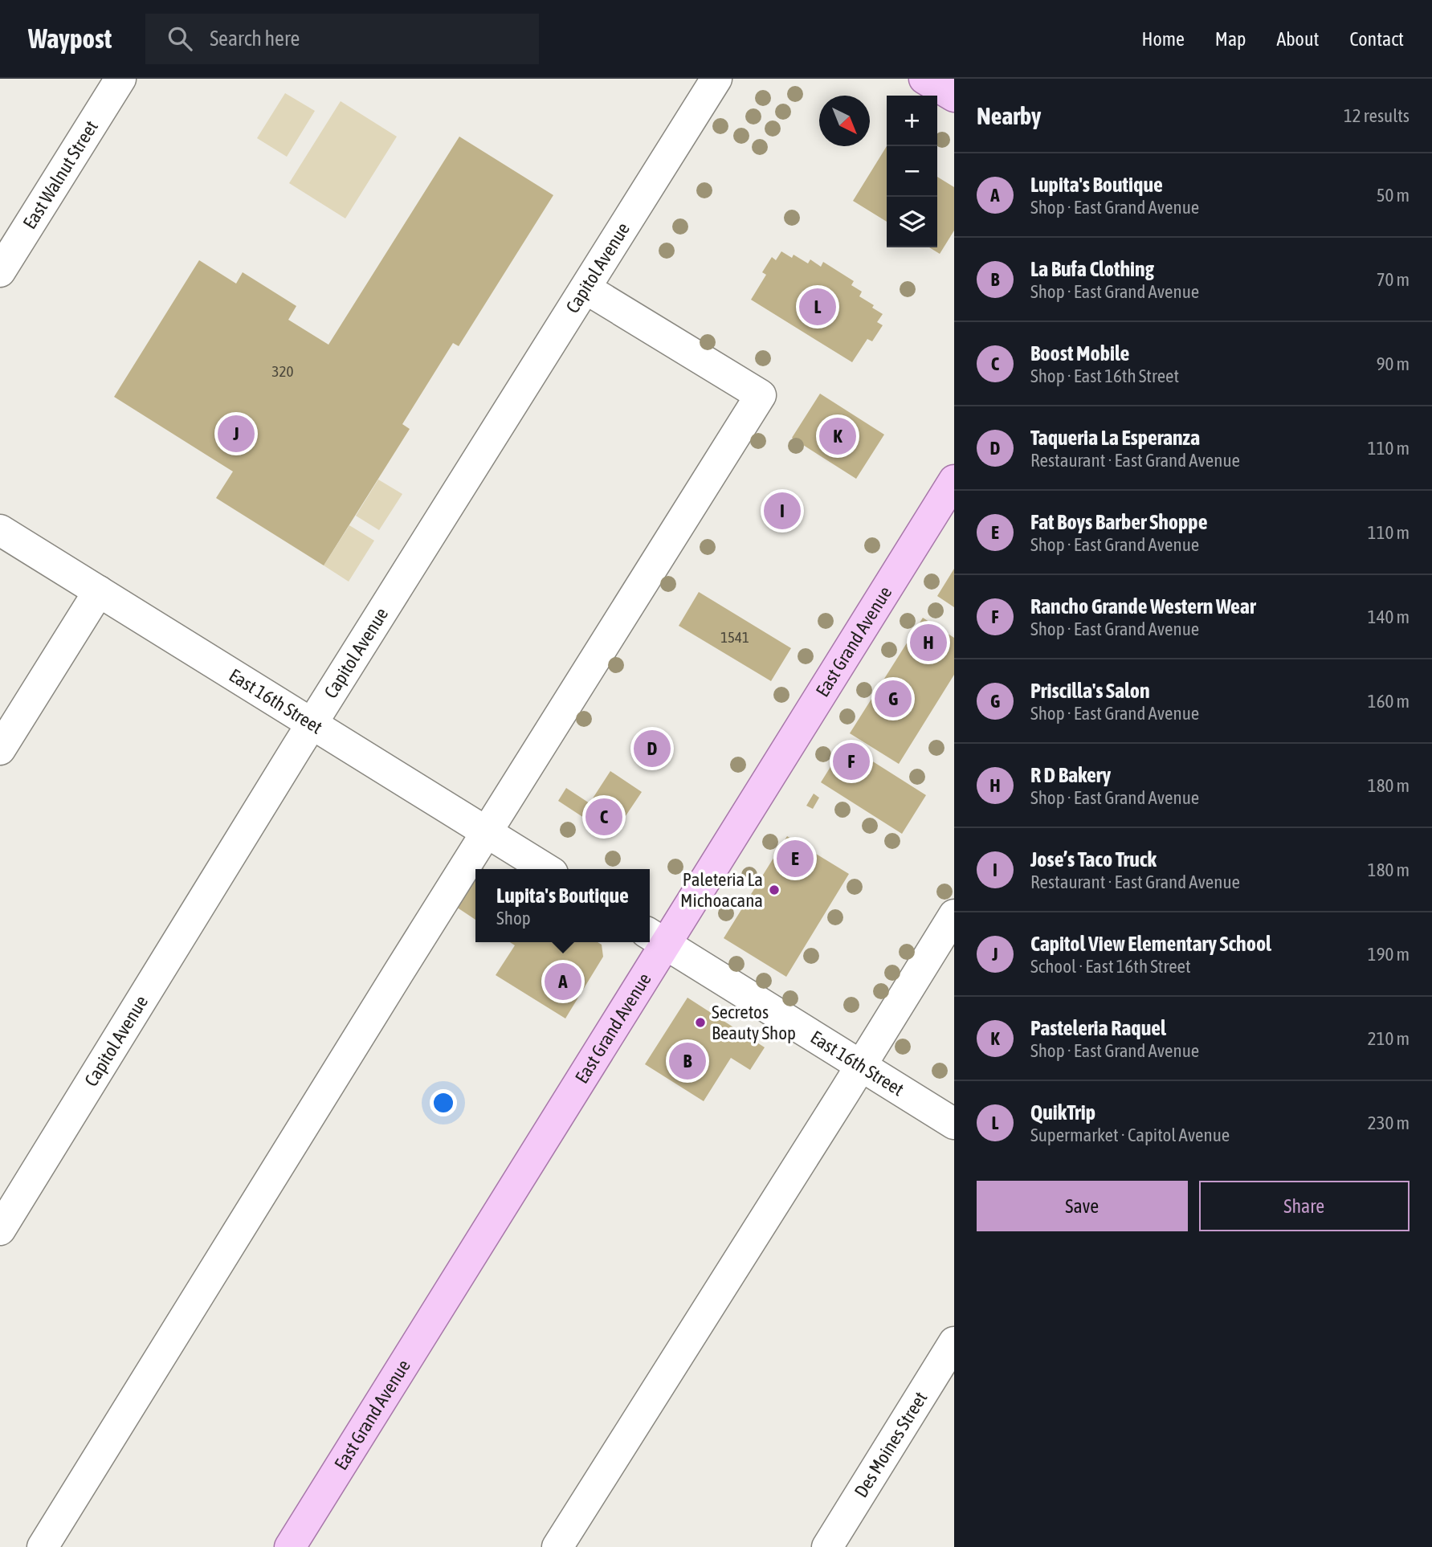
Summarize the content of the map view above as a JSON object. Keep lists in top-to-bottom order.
{
  "streets": {
    "main road": ["East Grand Avenue"],
    "street": [
      "East Walnut Street",
      "Capitol Avenue",
      "East 16th Street",
      "Des Moines Street"
    ]
  },
  "crossings": [
    ["Capitol Avenue", "East 16th Street"],
    ["East Grand Avenue", "East 16th Street"]
  ],
  "places": ["Paleteria La Michoacana", "Secretos Beauty Shop"],
  "house_numbers": ["320", "1541"],
  "north": "bottom right",
  "page": {
    "header": "Waypost",
    "search": "Search here",
    "nav": [
      "Home",
      "Map",
      "About",
      "Contact"
    ],
    "heading": ["Nearby", "12 results"],
    "map_buttons": ["+", "−"],
    "list": [
      {
        "mark": "A",
        "name": "Lupita's Boutique",
        "note": "Shop · East Grand Avenue",
        "value": "50 m"
      },
      {
        "mark": "B",
        "name": "La Bufa Clothing",
        "note": "Shop · East Grand Avenue",
        "value": "70 m"
      },
      {
        "mark": "C",
        "name": "Boost Mobile",
        "note": "Shop · East 16th Street",
        "value": "90 m"
      },
      {
        "mark": "D",
        "name": "Taqueria La Esperanza",
        "note": "Restaurant · East Grand Avenue",
        "value": "110 m"
      },
      {
        "mark": "E",
        "name": "Fat Boys Barber Shoppe",
        "note": "Shop · East Grand Avenue",
        "value": "110 m"
      },
      {
        "mark": "F",
        "name": "Rancho Grande Western Wear",
        "note": "Shop · East Grand Avenue",
        "value": "140 m"
      },
      {
        "mark": "G",
        "name": "Priscilla's Salon",
        "note": "Shop · East Grand Avenue",
        "value": "160 m"
      },
      {
        "mark": "H",
        "name": "R D Bakery",
        "note": "Shop · East Grand Avenue",
        "value": "180 m"
      },
      {
        "mark": "I",
        "name": "Jose’s Taco Truck",
        "note": "Restaurant · East Grand Avenue",
        "value": "180 m"
      },
      {
        "mark": "J",
        "name": "Capitol View Elementary School",
        "note": "School · East 16th Street",
        "value": "190 m"
      },
      {
        "mark": "K",
        "name": "Pasteleria Raquel",
        "note": "Shop · East Grand Avenue",
        "value": "210 m"
      },
      {
        "mark": "L",
        "name": "QuikTrip",
        "note": "Supermarket · Capitol Avenue",
        "value": "230 m"
      }
    ],
    "pins": [
      "L",
      "J",
      "K",
      "I",
      "H",
      "G",
      "D",
      "F",
      "C",
      "E",
      "A",
      "B"
    ],
    "popup": ["Lupita's Boutique", "Shop"],
    "buttons": ["Save", "Share"]
  }
}
